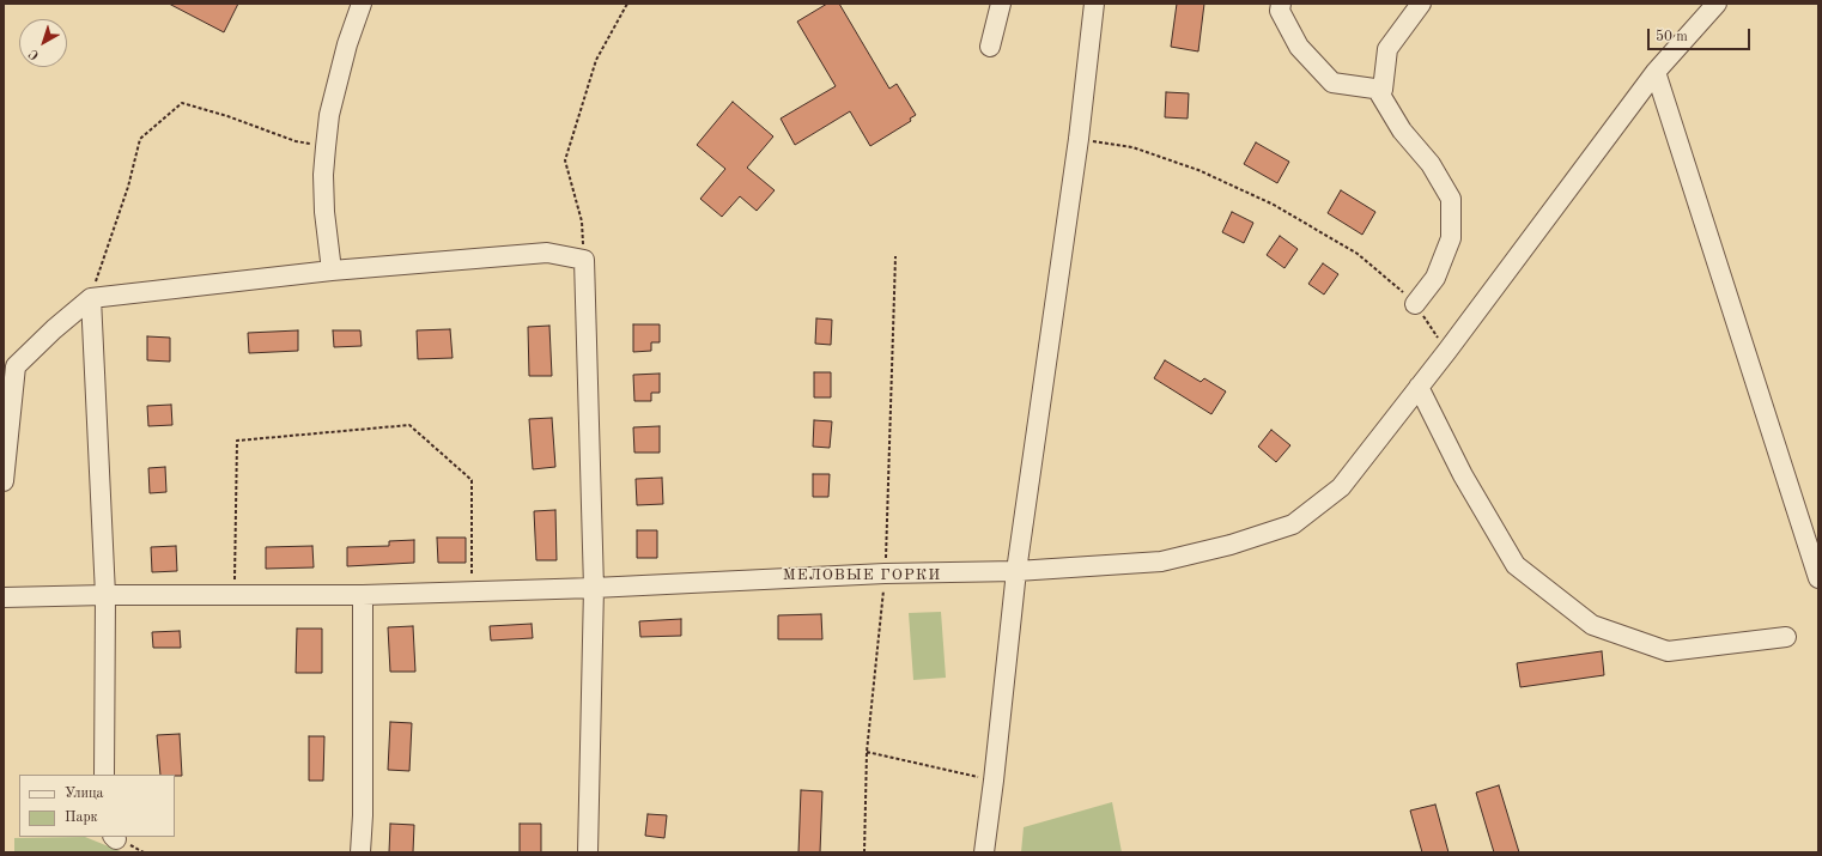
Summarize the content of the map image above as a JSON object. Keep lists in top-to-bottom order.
{
  "districts": ["МЕЛОВЫЕ ГОРКИ"],
  "legend": ["Улица", "Парк"],
  "scale_bar": "50 m",
  "north": "bottom left"
}
